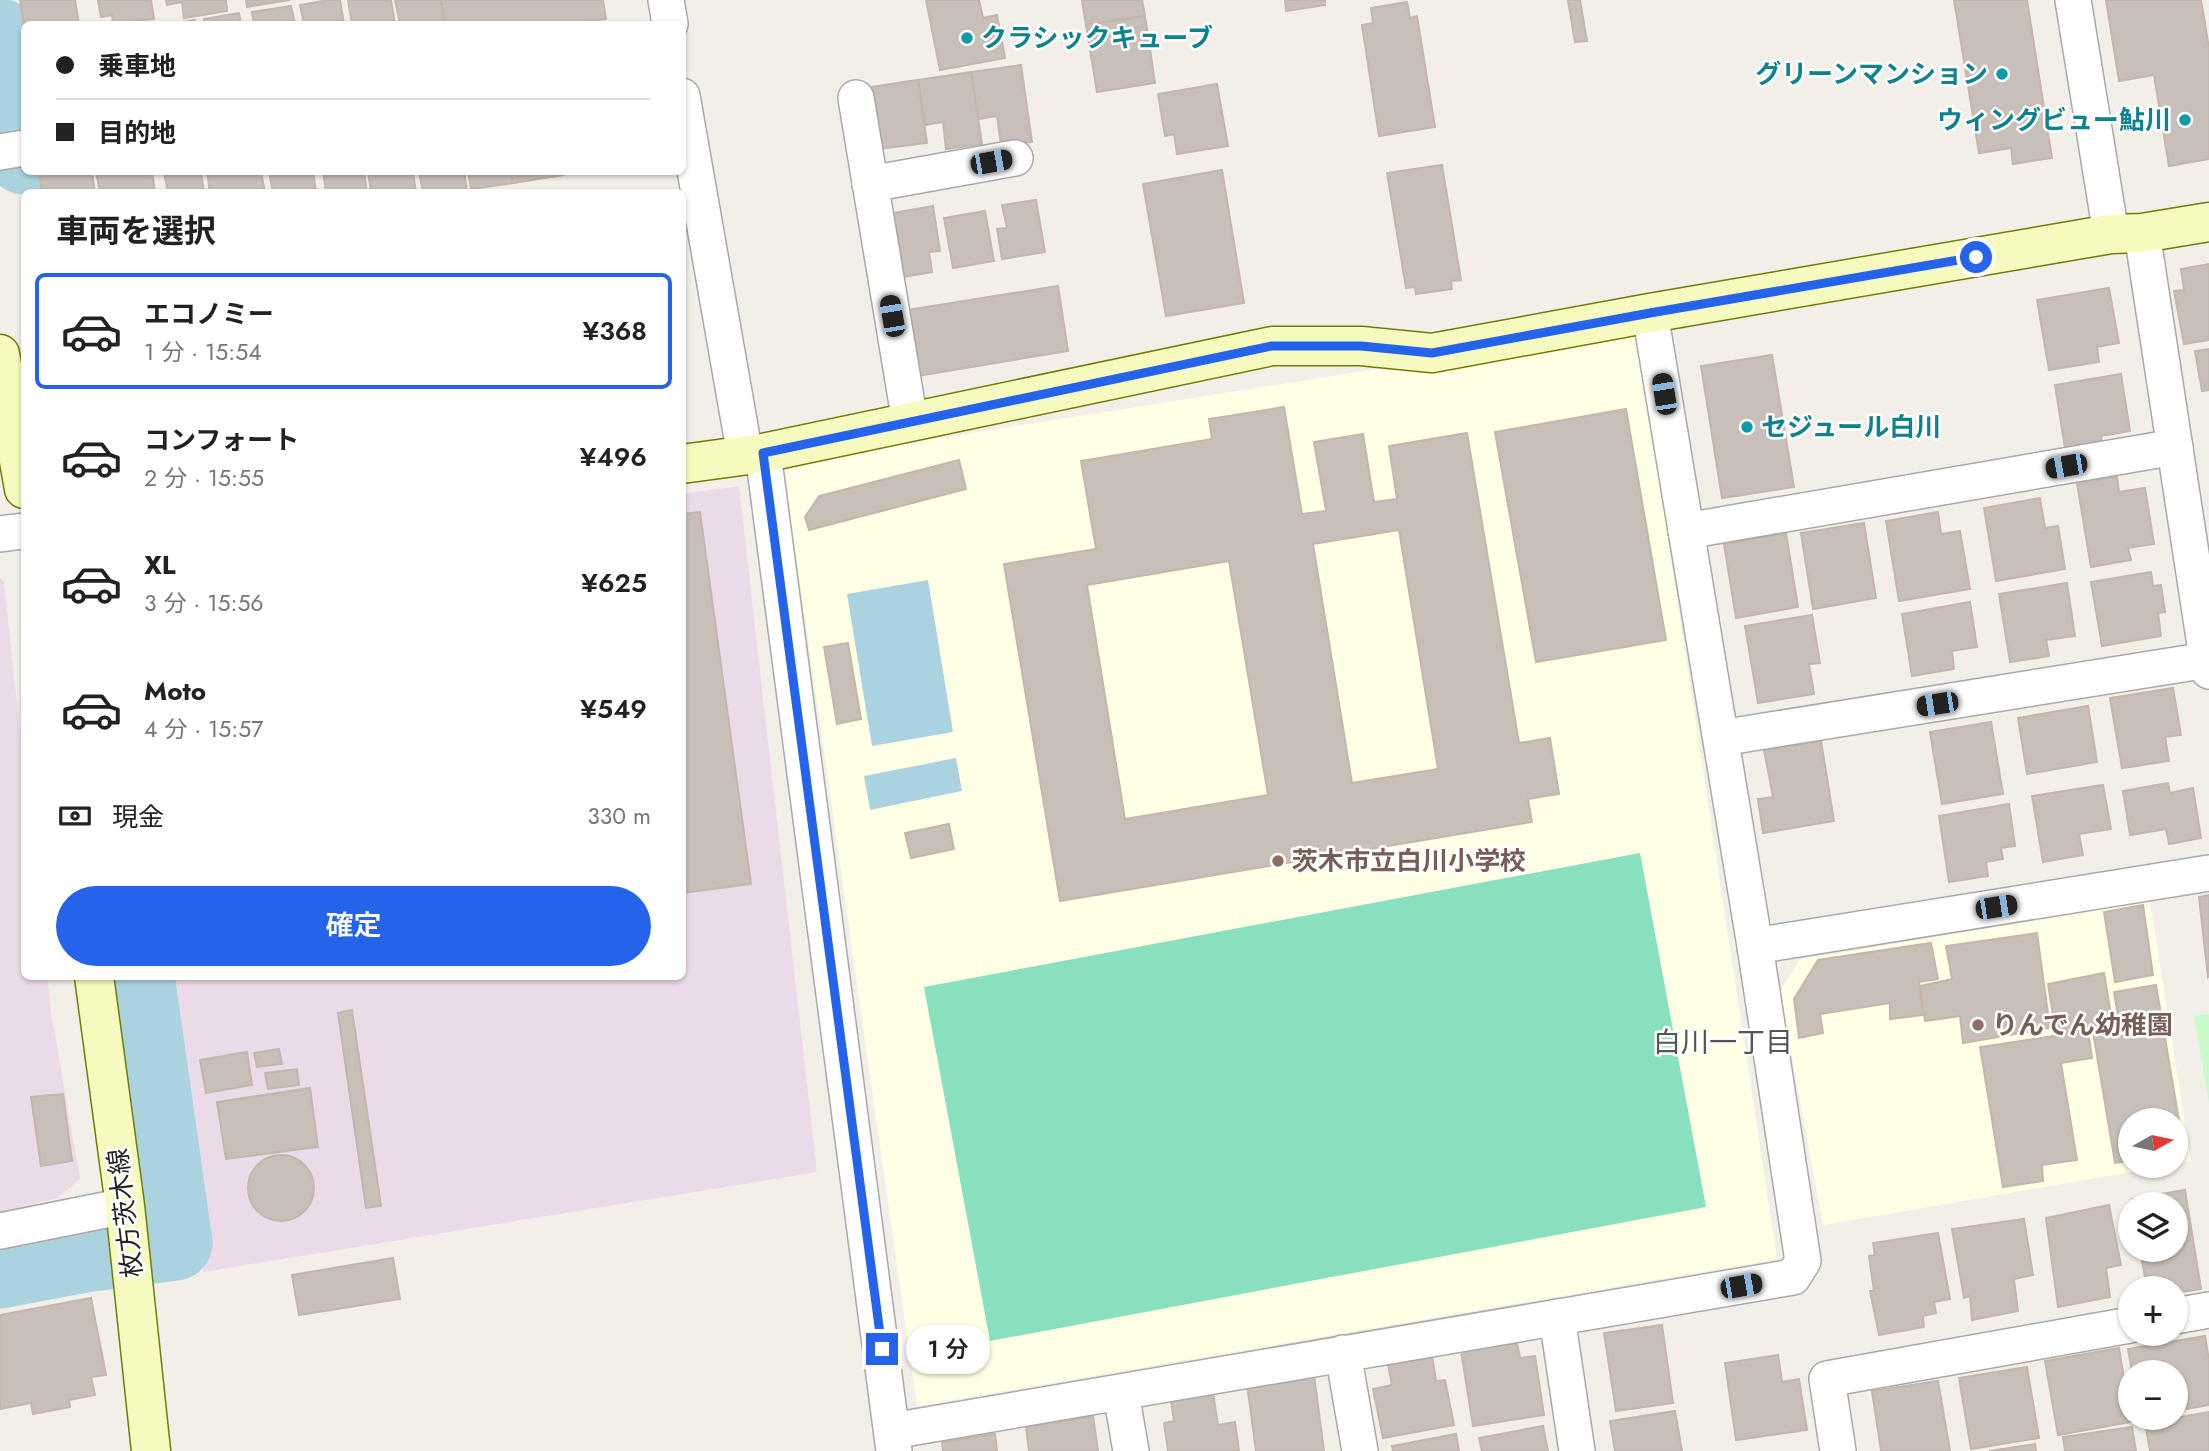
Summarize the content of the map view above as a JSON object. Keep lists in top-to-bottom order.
{
  "streets": {
    "street": ["枚方茨木線"]
  },
  "districts": ["白川一丁目"],
  "places": [
    "クラシックキューブ",
    "グリーンマンション",
    "ウィングビュー鮎川",
    "セジュール白川",
    "茨木市立白川小学校",
    "りんでん幼稚園"
  ],
  "north": "right",
  "page": {
    "banner": ["乗車地", "目的地"],
    "heading": "車両を選択",
    "list": [
      {
        "name": "エコノミー",
        "note": "1 分 · 15:54",
        "value": "¥368"
      },
      {
        "name": "コンフォート",
        "note": "2 分 · 15:55",
        "value": "¥496"
      },
      {
        "name": "XL",
        "note": "3 分 · 15:56",
        "value": "¥625"
      },
      {
        "name": "Moto",
        "note": "4 分 · 15:57",
        "value": "¥549"
      }
    ],
    "pay": ["現金", "330 m"],
    "buttons": "確定",
    "map_buttons": ["+", "−"],
    "bubble": "1 分"
  }
}
